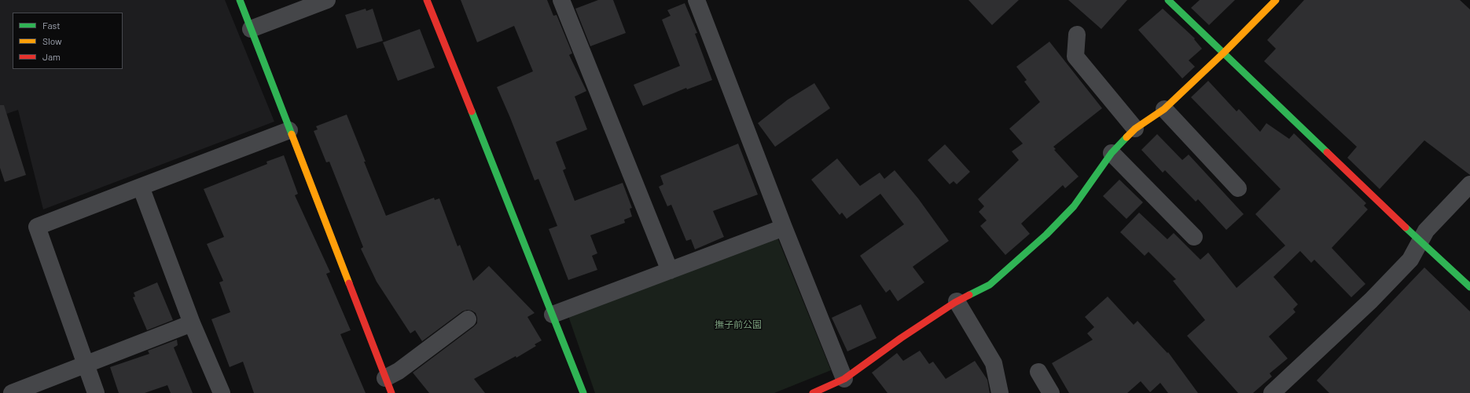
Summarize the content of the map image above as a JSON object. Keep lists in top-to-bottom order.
{
  "parks": ["撫子前公園"],
  "legend": ["Fast", "Slow", "Jam"]
}
